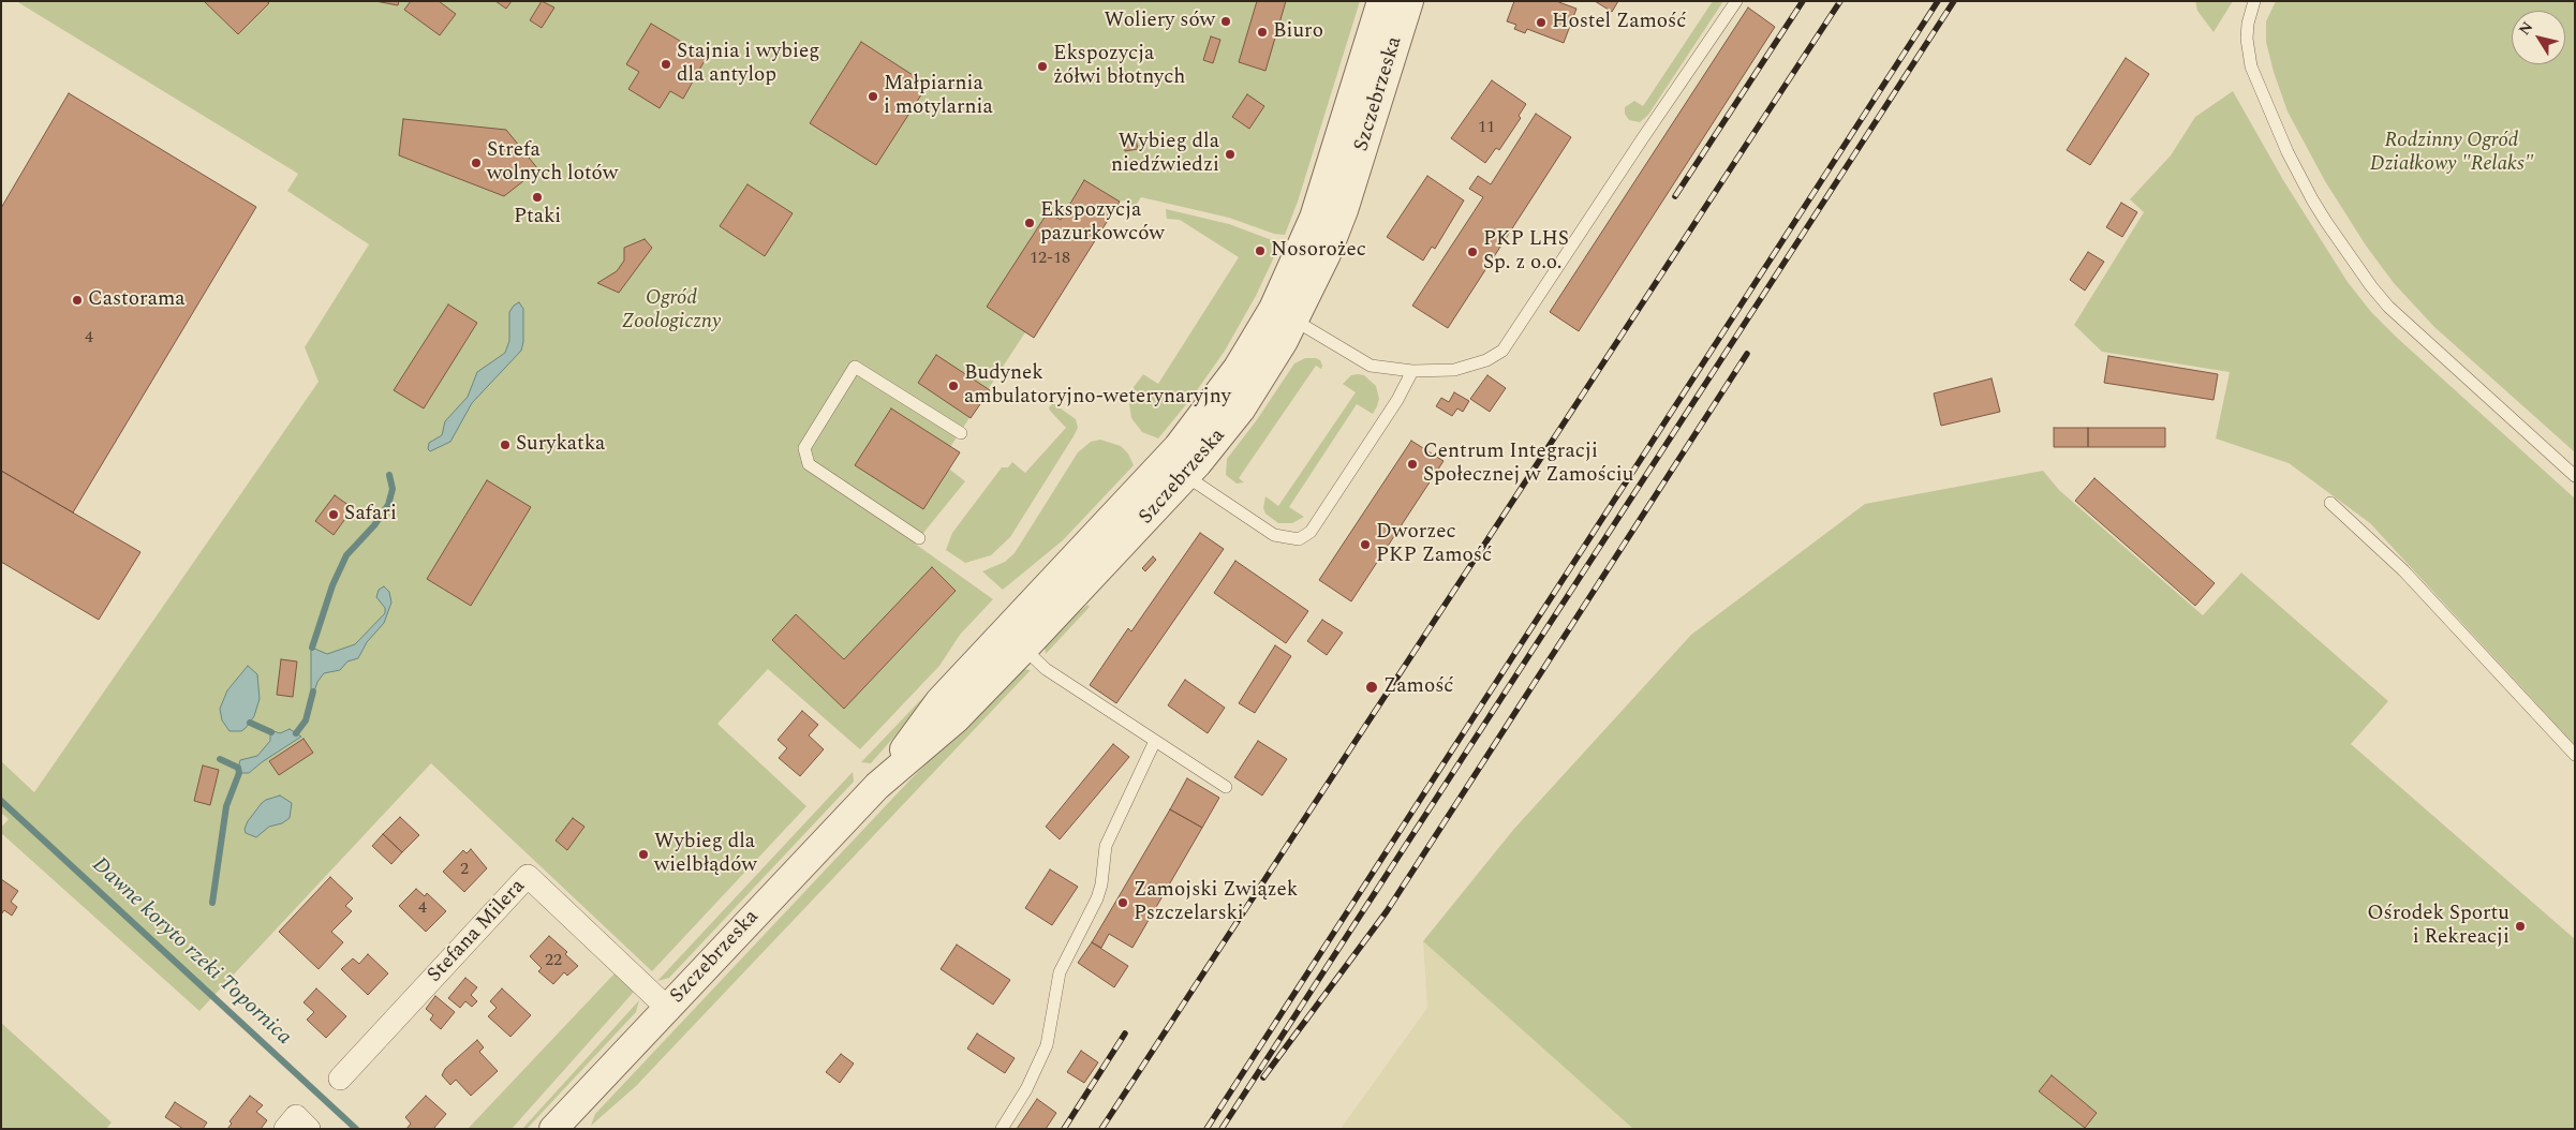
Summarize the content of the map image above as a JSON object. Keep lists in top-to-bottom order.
{
  "streets": {
    "street": ["Szczebrzeska", "Stefana Milera"]
  },
  "crossings": [
    ["Szczebrzeska", "Stefana Milera"]
  ],
  "water": ["Dawne koryto rzeki Topornica"],
  "parks": ["Rodzinny Ogród Działkowy \"Relaks\"", "Ogród Zoologiczny"],
  "places": [
    "Woliery sów",
    "Hostel Zamość",
    "Biuro",
    "Stajnia i wybieg dla antylop",
    "Ekspozycja żółwi błotnych",
    "Małpiarnia i motylarnia",
    "Wybieg dla niedźwiedzi",
    "Strefa wolnych lotów",
    "Ptaki",
    "Ekspozycja pazurkowców",
    "Nosorożec",
    "PKP LHS Sp. z o.o.",
    "Castorama",
    "Budynek ambulatoryjno-weterynaryjny",
    "Surykatka",
    "Centrum Integracji Społecznej w Zamościu",
    "Safari",
    "Dworzec PKP Zamość",
    "Zamość",
    "Wybieg dla wielbłądów",
    "Zamojski Związek Pszczelarski",
    "Ośrodek Sportu i Rekreacji"
  ],
  "house_numbers": [
    "11",
    "12-18",
    "4",
    "2",
    "4",
    "22"
  ],
  "north": "top left"
}
